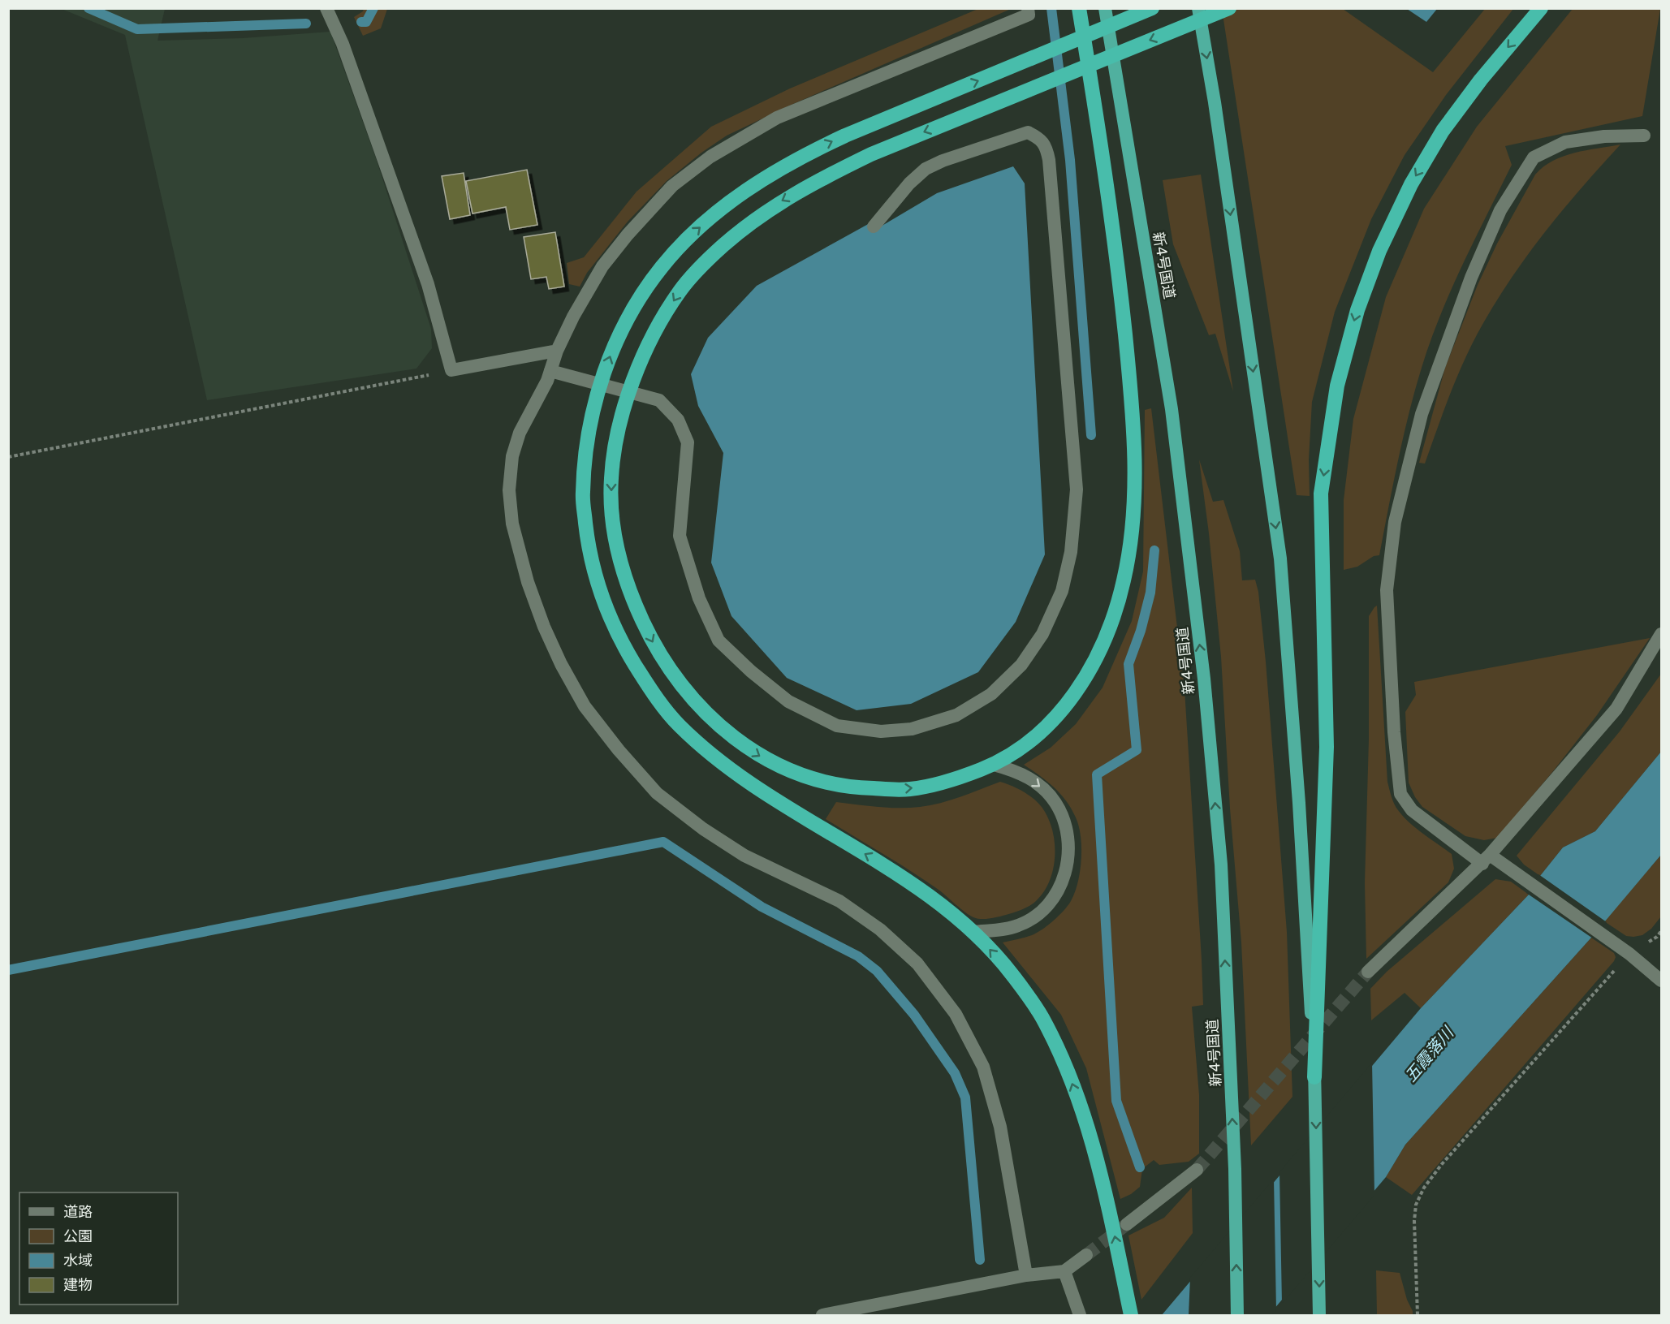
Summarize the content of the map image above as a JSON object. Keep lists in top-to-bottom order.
{
  "streets": {
    "highway": ["新4号国道"]
  },
  "water": ["五霞落川"],
  "legend": [
    "道路",
    "公園",
    "水域",
    "建物"
  ]
}
